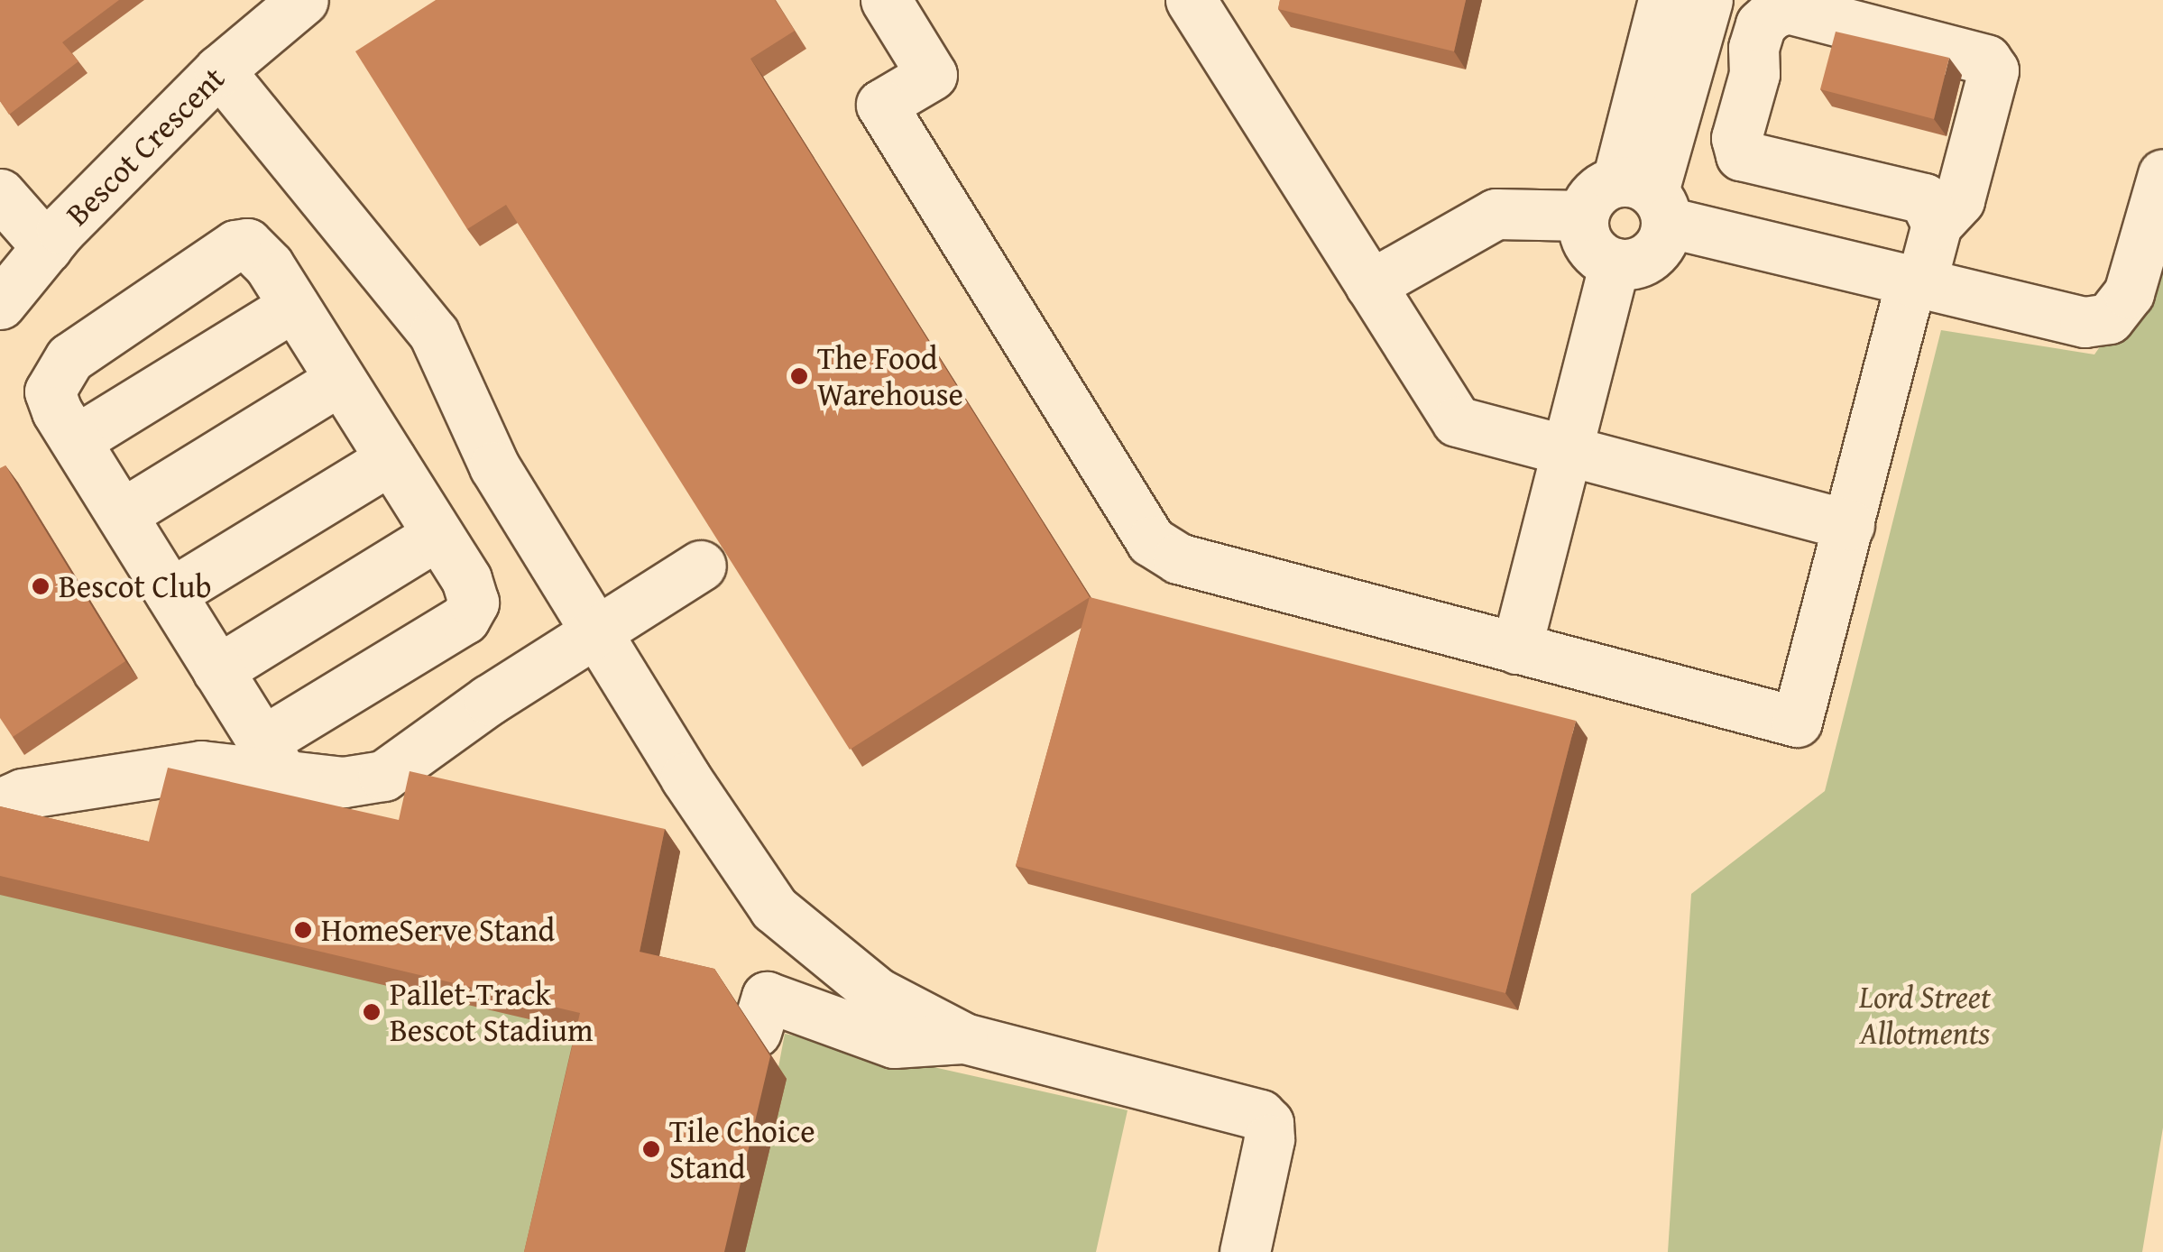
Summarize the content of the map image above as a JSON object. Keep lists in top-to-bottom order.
{
  "streets": {
    "street": ["Bescot Crescent"]
  },
  "parks": ["Lord Street Allotments"],
  "places": [
    "The Food Warehouse",
    "Bescot Club",
    "HomeServe Stand",
    "Pallet-Track Bescot Stadium",
    "Tile Choice Stand"
  ]
}
